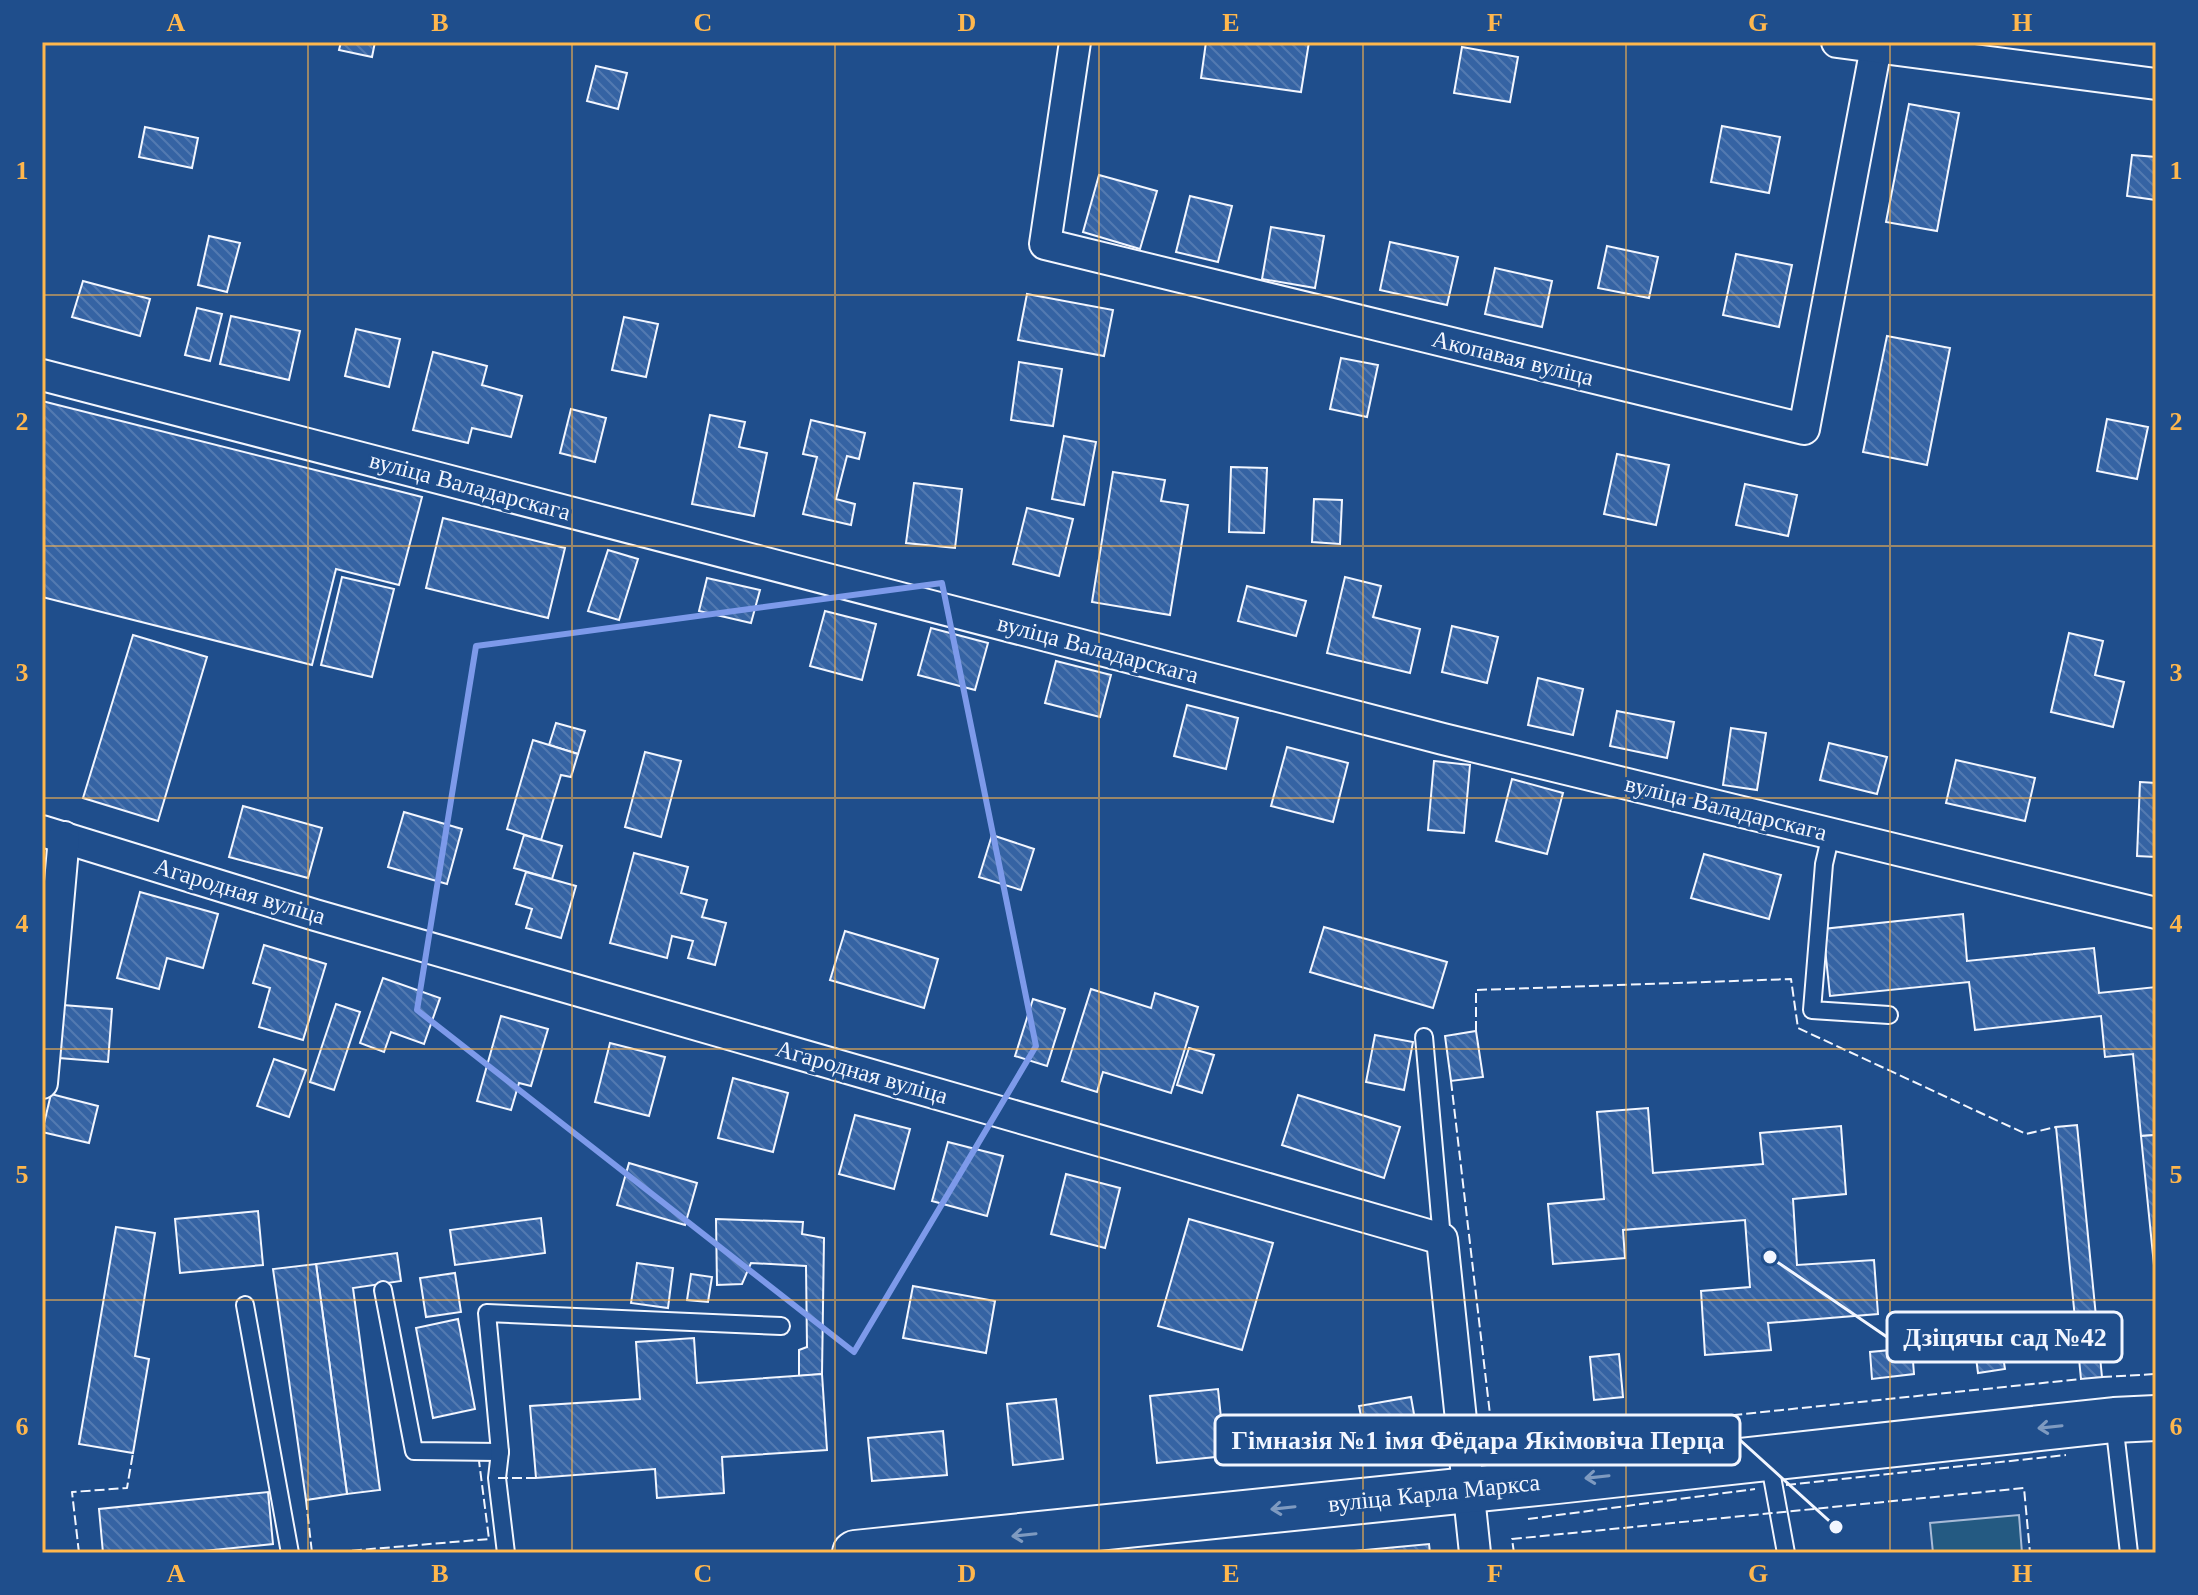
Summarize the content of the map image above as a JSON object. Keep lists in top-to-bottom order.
{
  "streets": {
    "main road": ["вуліца Карла Маркса"],
    "street": ["Акопавая вуліца", "вуліца Валадарскага", "Агародная вуліца"]
  },
  "one_way": ["вуліца Карла Маркса"],
  "places": ["Дзіцячы сад №42", "Гімназія №1 імя Фёдара Якімовіча Перца"],
  "grid": {
    "columns": [
      "A",
      "B",
      "C",
      "D",
      "E",
      "F",
      "G",
      "H"
    ],
    "rows": [
      "1",
      "2",
      "3",
      "4",
      "5",
      "6"
    ]
  }
}
